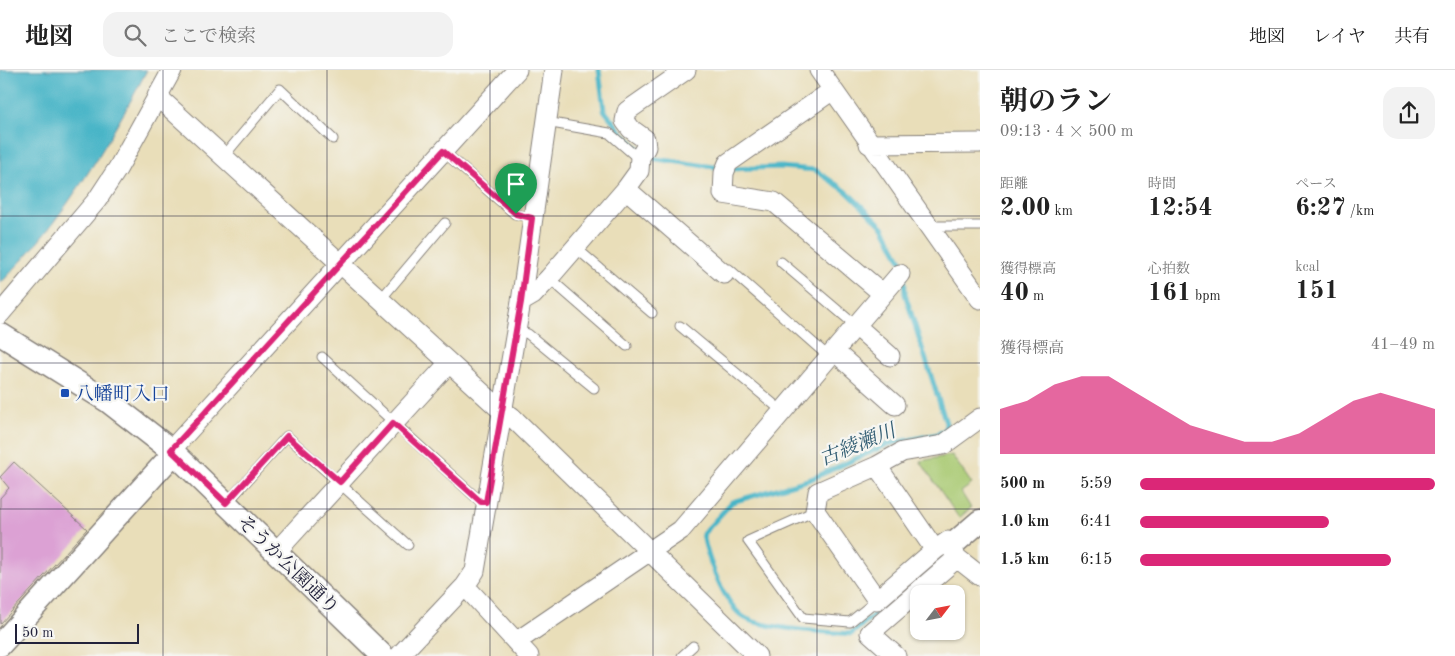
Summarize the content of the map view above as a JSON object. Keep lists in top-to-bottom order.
{
  "streets": {
    "street": ["そうか公園通り"]
  },
  "water": ["古綾瀬川"],
  "places": {
    "transit": ["八幡町入口"]
  },
  "scale_bar": "50 m",
  "north": "top right",
  "page": {
    "header": "地図",
    "search": "ここで検索",
    "nav": ["地図", "レイヤ", "共有"],
    "heading": ["朝のラン", "09:13 · 4 × 500 m"],
    "stats": [
      ["距離", "2.00 km"],
      ["時間", "12:54"],
      ["ペース", "6:27 /km"],
      ["獲得標高", "40 m"],
      ["心拍数", "161 bpm"],
      ["kcal", "151"]
    ],
    "chart": ["獲得標高", "41–49 m"],
    "list": [
      {
        "name": "500 m",
        "note": "5:59"
      },
      {
        "name": "1.0 km",
        "note": "6:41"
      },
      {
        "name": "1.5 km",
        "note": "6:15"
      }
    ],
    "scale": "50 m"
  }
}
